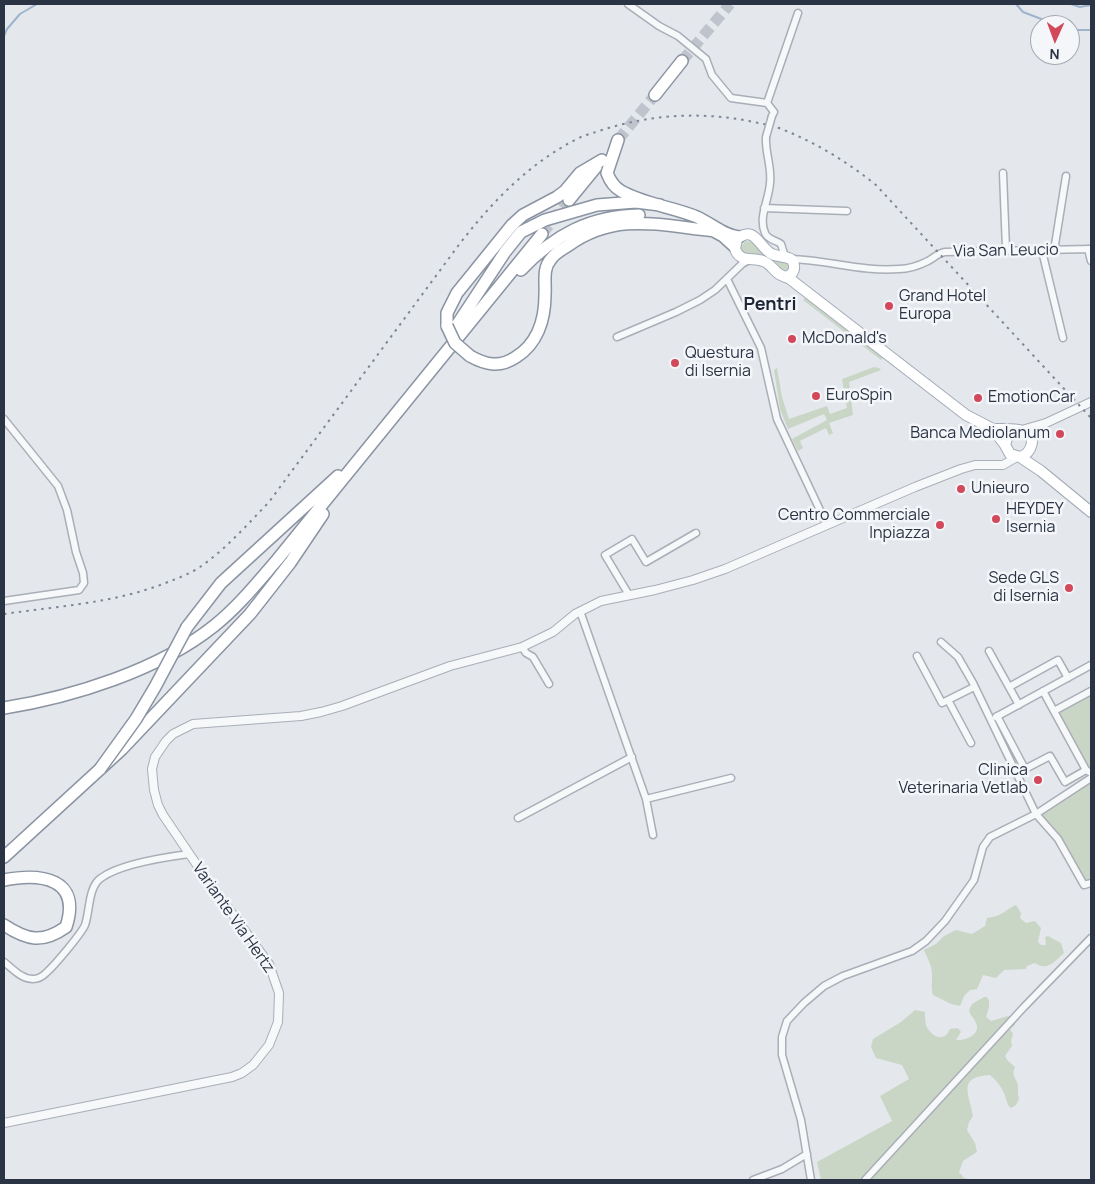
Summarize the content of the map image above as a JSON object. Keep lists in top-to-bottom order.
{
  "streets": {
    "street": ["Via San Leucio", "Variante Via Hertz"]
  },
  "districts": ["Pentri"],
  "places": [
    "Grand Hotel Europa",
    "McDonald's",
    "Questura di Isernia",
    "EuroSpin",
    "EmotionCar",
    "Banca Mediolanum",
    "Unieuro",
    "HEYDEY Isernia",
    "Centro Commerciale Inpiazza",
    "Sede GLS di Isernia",
    "Clinica Veterinaria Vetlab"
  ],
  "north": "bottom"
}
